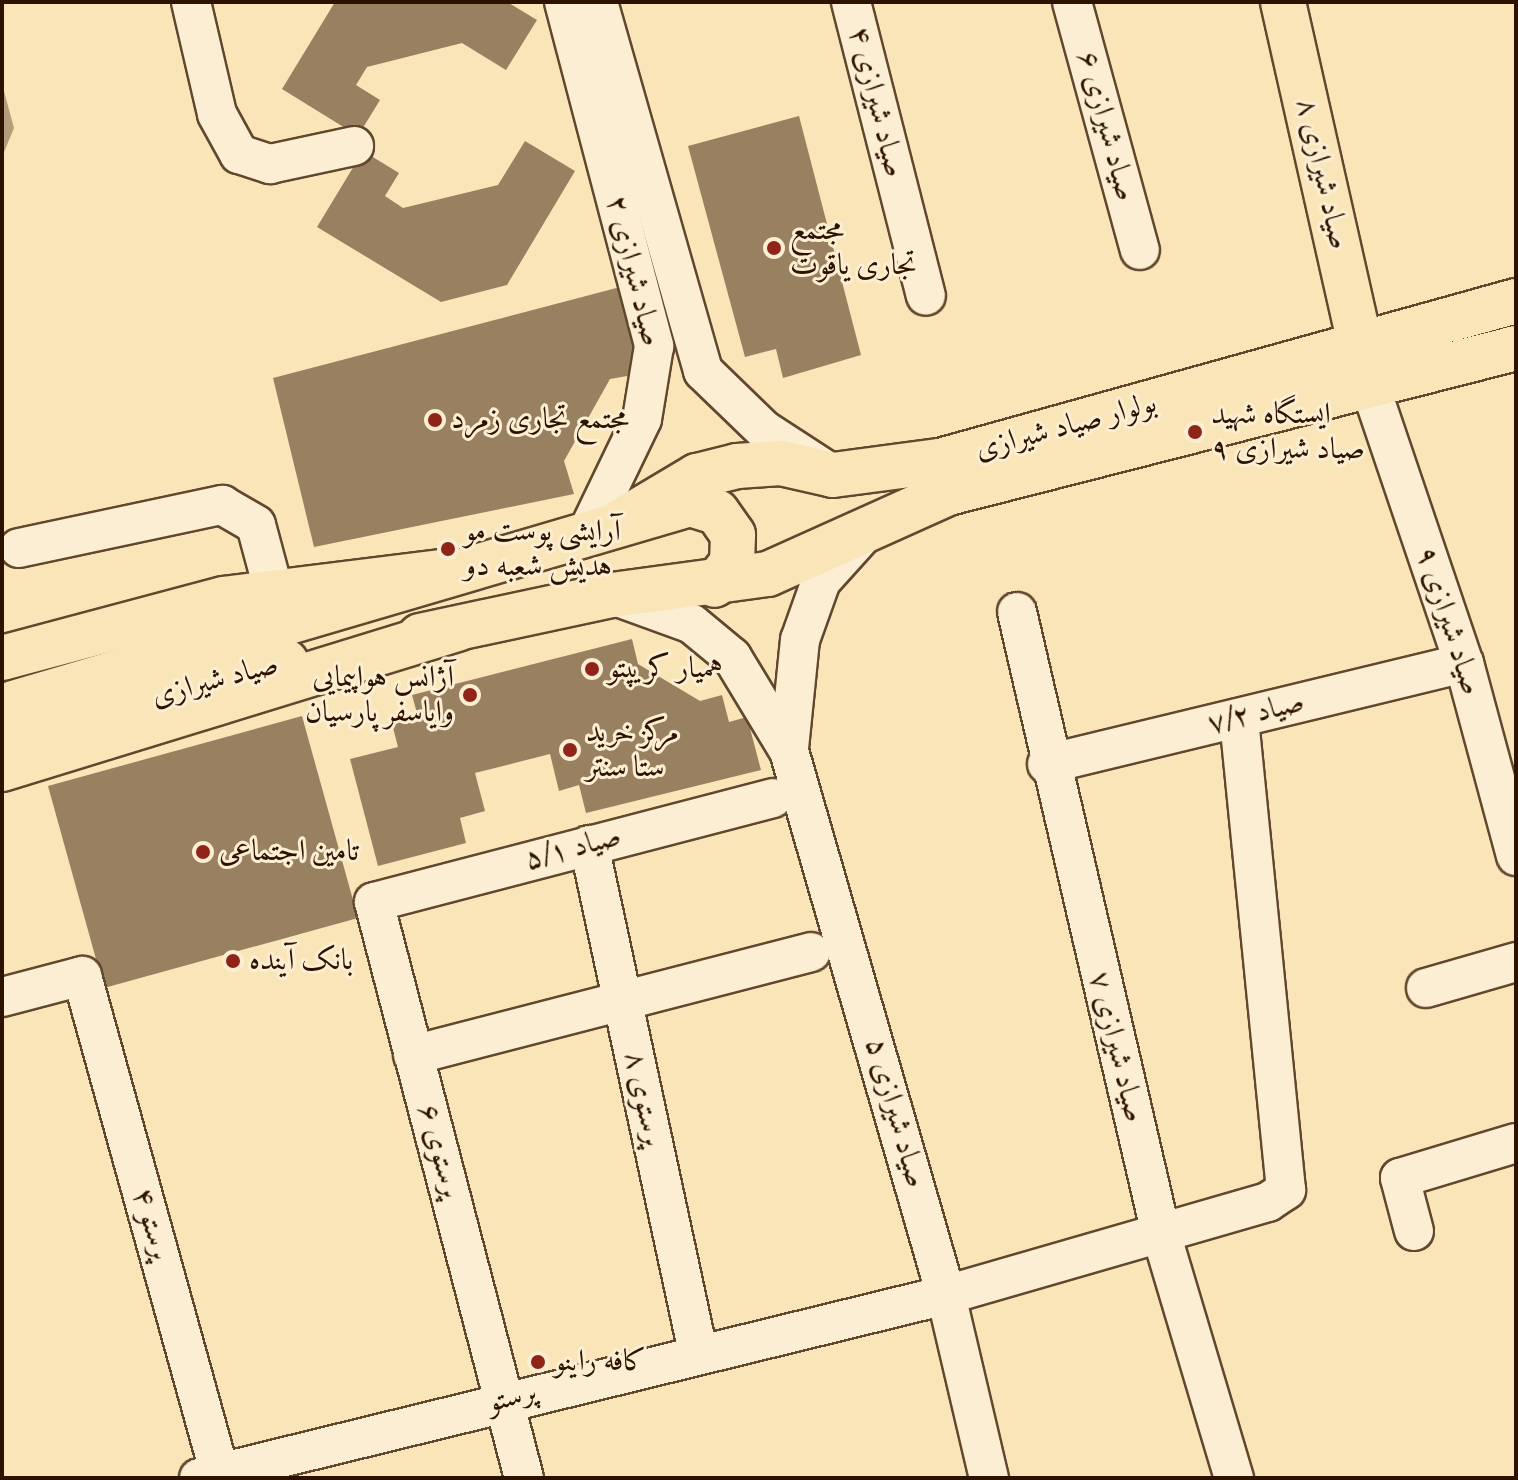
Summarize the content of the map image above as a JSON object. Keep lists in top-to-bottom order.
{
  "streets": {
    "main road": ["صیاد شیرازی ۸", "بولوار صیاد شیرازی", "صیاد شیرازی"],
    "street": [
      "صیاد شیرازی ۴",
      "صیاد شیرازی ۶",
      "صیاد شیرازی ۲",
      "صیاد شیرازی ۹",
      "صیاد ۷/۲",
      "صیاد ۵/۱",
      "صیاد شیرازی ۷",
      "پرستوی ۸",
      "صیاد شیرازی ۵",
      "پرستوی ۶",
      "پرستو ۴",
      "پرستو"
    ]
  },
  "crossings": [
    ["صیاد شیرازی ۸", "بولوار صیاد شیرازی"],
    ["صیاد شیرازی ۲", "بولوار صیاد شیرازی"],
    ["صیاد شیرازی ۲", "صیاد شیرازی"],
    ["بولوار صیاد شیرازی", "صیاد شیرازی ۹"],
    ["بولوار صیاد شیرازی", "صیاد شیرازی"],
    ["بولوار صیاد شیرازی", "صیاد شیرازی ۵"],
    ["صیاد شیرازی ۹", "صیاد ۷/۲"],
    ["صیاد شیرازی", "صیاد شیرازی ۵"],
    ["صیاد ۷/۲", "صیاد شیرازی ۷"],
    ["صیاد ۷/۲", "پرستو"],
    ["صیاد ۵/۱", "پرستوی ۸"],
    ["صیاد ۵/۱", "پرستوی ۶"],
    ["صیاد شیرازی ۷", "پرستو"],
    ["پرستوی ۸", "پرستو"],
    ["صیاد شیرازی ۵", "پرستو"],
    ["پرستوی ۶", "پرستو"],
    ["پرستو ۴", "پرستو"]
  ],
  "places": [
    "مجتمع تجاری یاقوت",
    "مجتمع تجاری زمرد",
    "ایستگاه شهید صیاد شیرازی ۹",
    "آرایشی پوست مو هدیش شعبه دو",
    "همیار کریپتو",
    "آژانس هواپیمایی وایاسفر پارسیان",
    "مرکز خرید ستا سنتر",
    "تامین اجتماعی",
    "بانک آینده",
    "کافه راینو"
  ]
}
